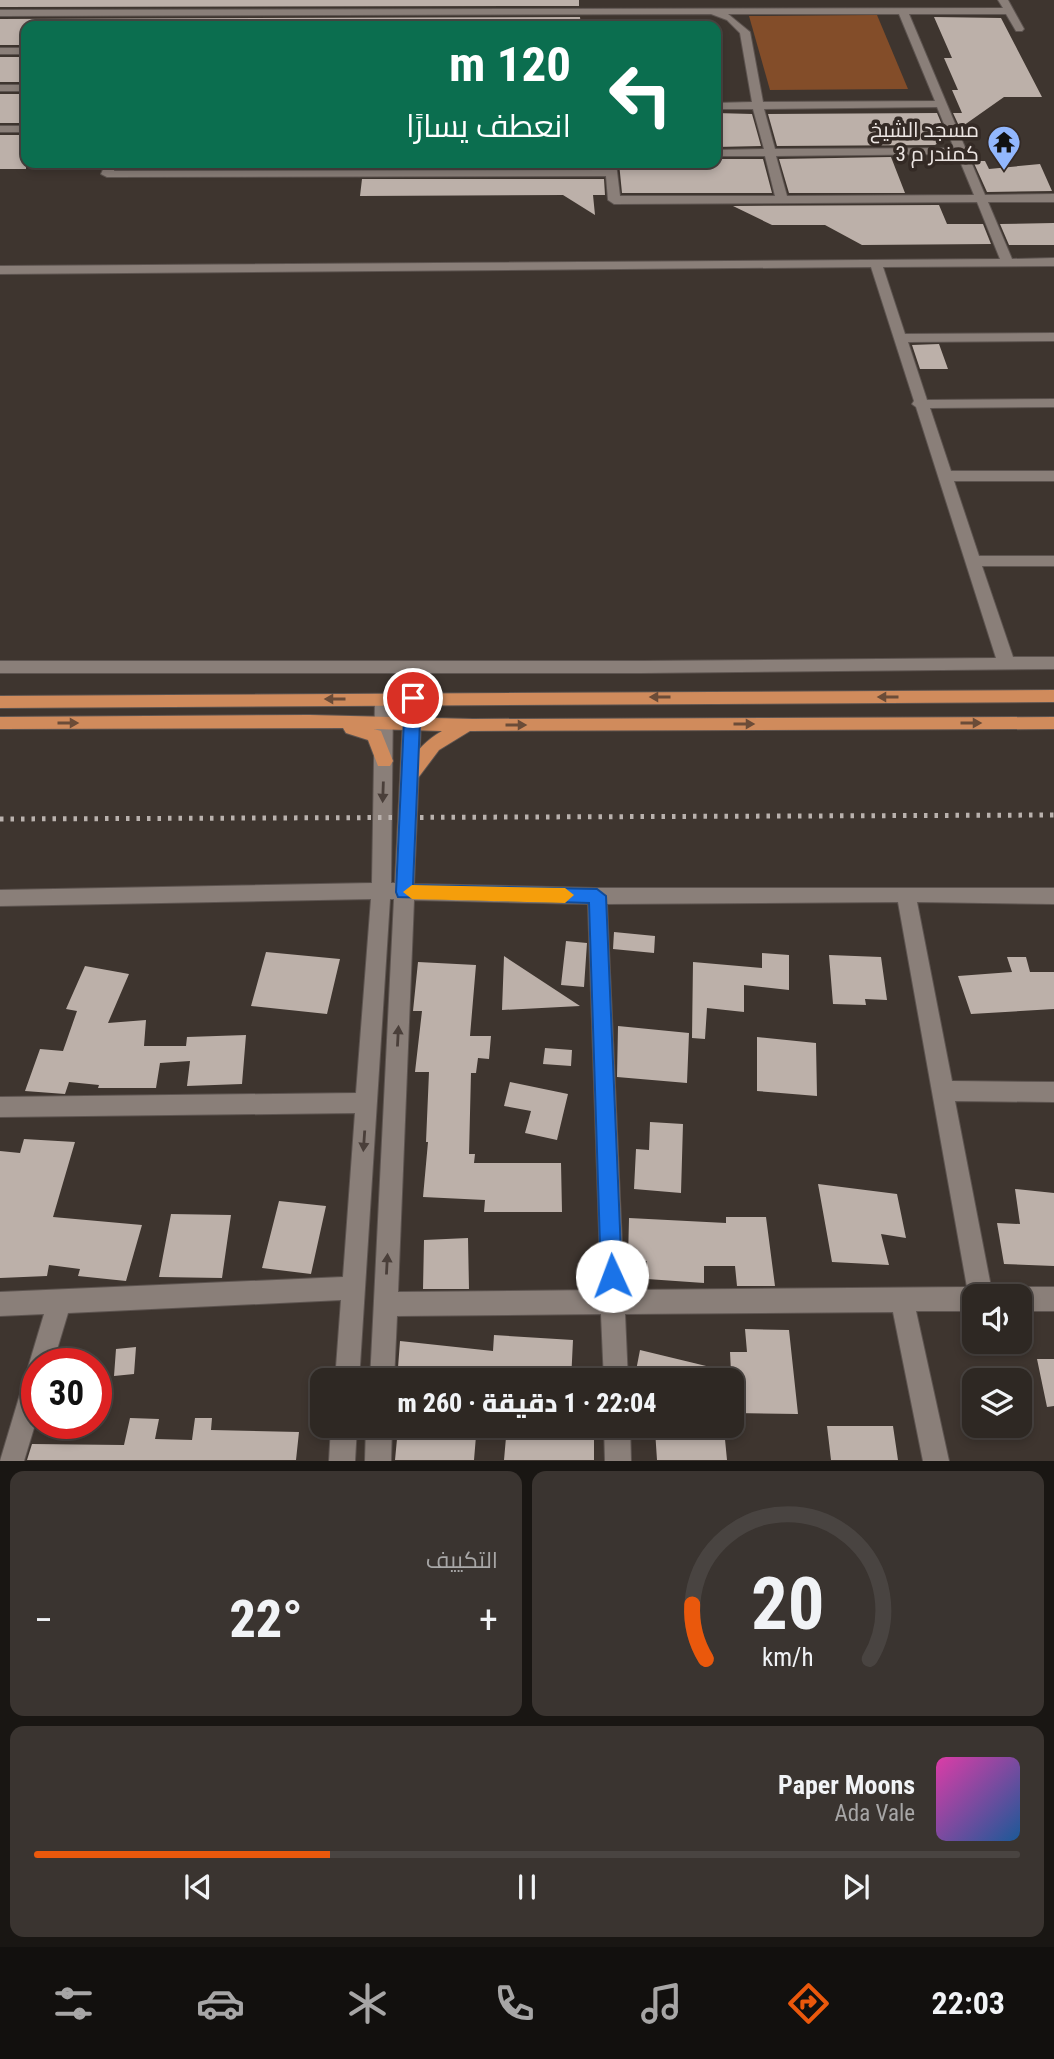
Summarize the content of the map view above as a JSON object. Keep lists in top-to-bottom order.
{
  "places": {
    "temple": ["مسجد الشيخ كمندر م 3"]
  },
  "page": {
    "turn": ["120 m", "انعطف يسارًا"],
    "limit": "30",
    "trip": "22:04 · 1 دقيقة · 260 m",
    "tile": "التكييف",
    "heat": ["−", "22°", "+"],
    "song": ["Paper Moons", "Ada Vale"],
    "tabs": "22:03",
    "gauge": ["20", "km/h"]
  }
}
